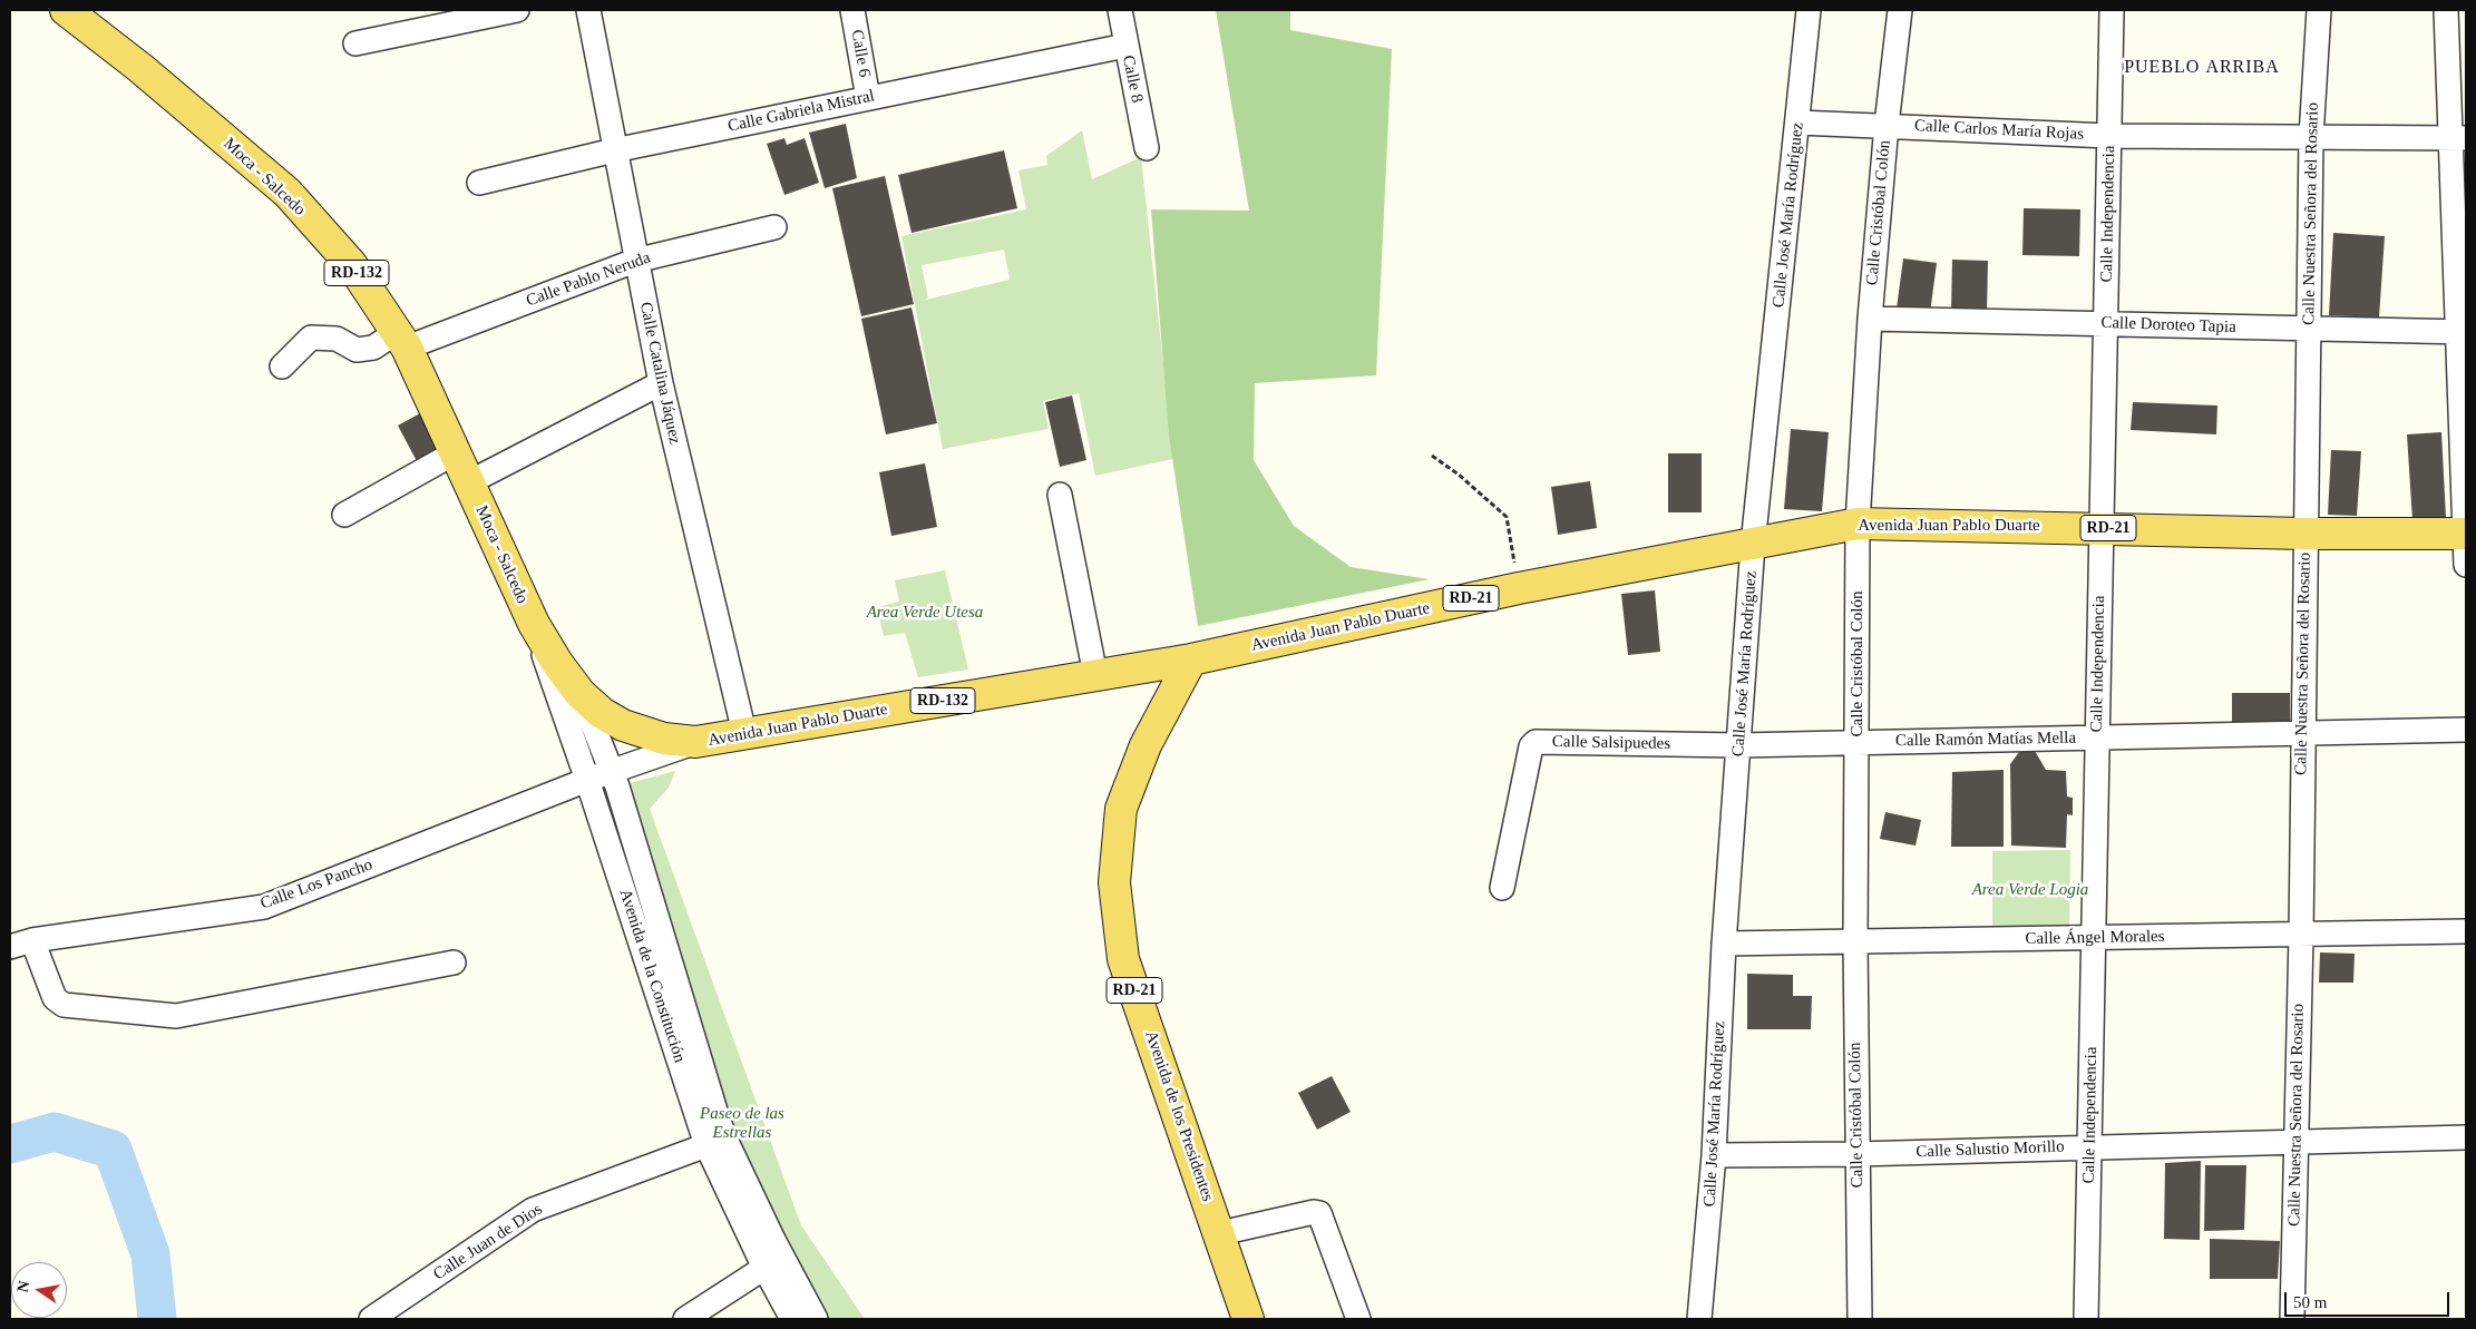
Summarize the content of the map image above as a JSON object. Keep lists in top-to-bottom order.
{
  "streets": {
    "main road": [
      "Moca - Salcedo",
      "RD-132",
      "Avenida Juan Pablo Duarte",
      "RD-21",
      "Avenida de los Presidentes"
    ],
    "street": [
      "Calle 6",
      "Calle 8",
      "Calle Gabriela Mistral",
      "Calle Carlos María Rojas",
      "Calle Cristóbal Colón",
      "Calle Independencia",
      "Calle Nuestra Señora del Rosario",
      "Calle José María Rodríguez",
      "Calle Pablo Neruda",
      "Calle Doroteo Tapia",
      "Calle Catalina Jáquez",
      "Calle Ramón Matías Mella",
      "Calle Salsipuedes",
      "Calle Los Pancho",
      "Calle Ángel Morales",
      "Avenida de la Constitución",
      "Calle Salustio Morillo",
      "Calle Juan de Dios"
    ]
  },
  "crossings": [
    ["Calle 6", "Calle Gabriela Mistral"],
    ["Calle 8", "Calle Gabriela Mistral"],
    ["Calle Gabriela Mistral", "Calle Catalina Jáquez"],
    ["Calle Carlos María Rojas", "Calle Cristóbal Colón"],
    ["Calle Carlos María Rojas", "Calle Independencia"],
    ["Calle Carlos María Rojas", "Calle Nuestra Señora del Rosario"],
    ["Calle Carlos María Rojas", "Calle José María Rodríguez"],
    ["Moca - Salcedo", "Calle Pablo Neruda"],
    ["Moca - Salcedo", "Avenida Juan Pablo Duarte"],
    ["Moca - Salcedo", "Avenida de la Constitución"],
    ["Calle Cristóbal Colón", "Calle Doroteo Tapia"],
    ["Calle Cristóbal Colón", "Avenida Juan Pablo Duarte"],
    ["Calle Cristóbal Colón", "Calle Ramón Matías Mella"],
    ["Calle Cristóbal Colón", "Calle Ángel Morales"],
    ["Calle Cristóbal Colón", "Calle Salustio Morillo"],
    ["Calle Independencia", "Calle Doroteo Tapia"],
    ["Calle Independencia", "Avenida Juan Pablo Duarte"],
    ["Calle Independencia", "Calle Ramón Matías Mella"],
    ["Calle Independencia", "Calle Ángel Morales"],
    ["Calle Independencia", "Calle Salustio Morillo"],
    ["Calle Nuestra Señora del Rosario", "Calle Doroteo Tapia"],
    ["Calle Nuestra Señora del Rosario", "Avenida Juan Pablo Duarte"],
    ["Calle Nuestra Señora del Rosario", "Calle Ramón Matías Mella"],
    ["Calle Nuestra Señora del Rosario", "Calle Ángel Morales"],
    ["Calle Nuestra Señora del Rosario", "Calle Salustio Morillo"],
    ["Calle José María Rodríguez", "Avenida Juan Pablo Duarte"],
    ["Calle José María Rodríguez", "Calle Ramón Matías Mella"],
    ["Calle José María Rodríguez", "Calle Salsipuedes"],
    ["Calle José María Rodríguez", "Calle Ángel Morales"],
    ["Calle José María Rodríguez", "Calle Salustio Morillo"],
    ["Calle Pablo Neruda", "Calle Catalina Jáquez"],
    ["Calle Catalina Jáquez", "Avenida Juan Pablo Duarte"],
    ["Avenida Juan Pablo Duarte", "Calle Los Pancho"],
    ["Avenida Juan Pablo Duarte", "Avenida de la Constitución"],
    ["Avenida Juan Pablo Duarte", "Avenida de los Presidentes"],
    ["Calle Ramón Matías Mella", "Calle Salsipuedes"],
    ["Calle Los Pancho", "Avenida de la Constitución"],
    ["Avenida de la Constitución", "Calle Juan de Dios"]
  ],
  "districts": ["PUEBLO ARRIBA"],
  "parks": ["Area Verde Utesa", "Area Verde Logia", "Paseo de las Estrellas"],
  "scale_bar": "50 m",
  "north": "left"
}
